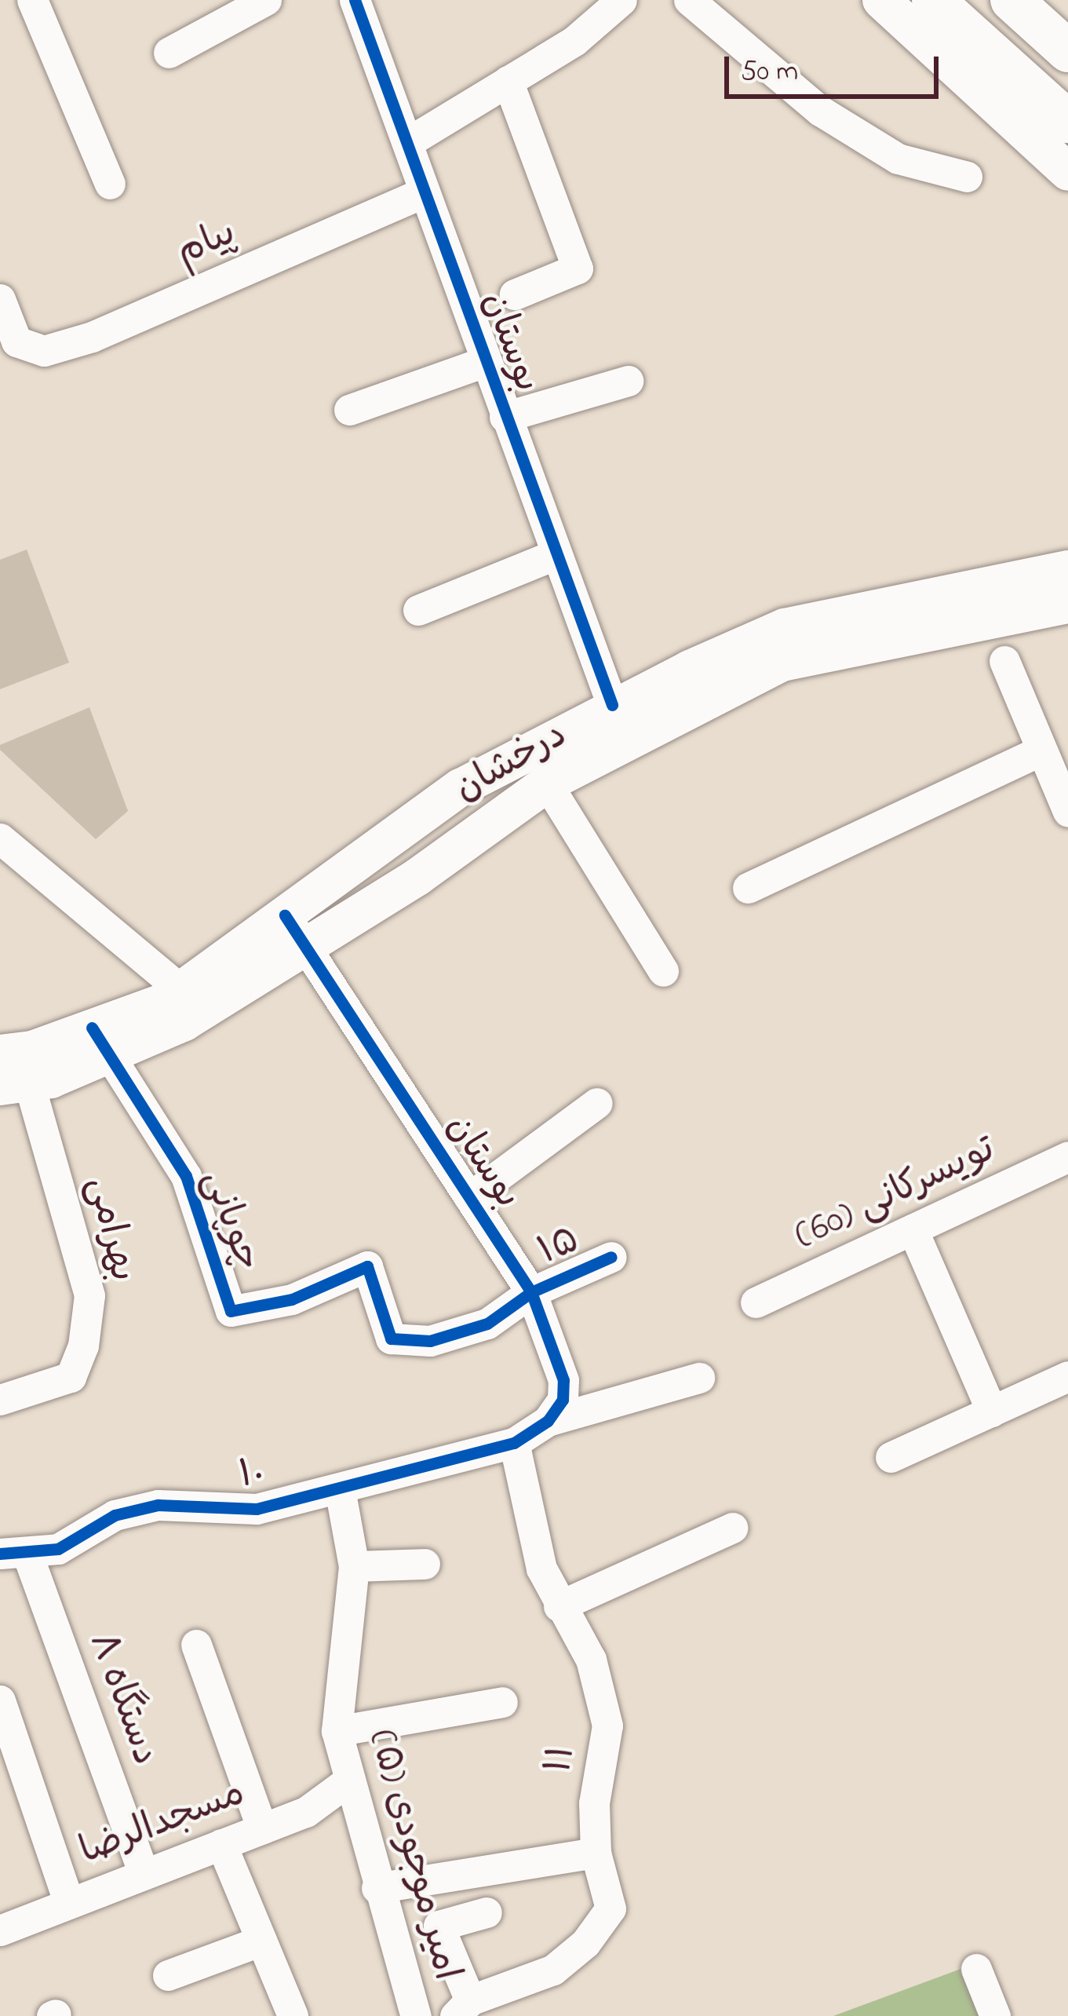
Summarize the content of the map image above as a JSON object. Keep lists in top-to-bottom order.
{
  "streets": {
    "main road": ["درخشان"],
    "street": [
      "پیام",
      "بوستان",
      "تویسرکانی (60)",
      "چوپانی",
      "بهرامی",
      "۱۵",
      "۱۰",
      "۸ دستگاه",
      "۱۱",
      "مسجدالرضا",
      "امیر موجودی (۵)"
    ]
  },
  "crossings": [
    ["پیام", "بوستان"],
    ["بوستان", "درخشان"],
    ["بوستان", "چوپانی"],
    ["بوستان", "۱۵"],
    ["درخشان", "چوپانی"],
    ["درخشان", "بهرامی"],
    ["چوپانی", "۱۵"],
    ["۱۰", "۸ دستگاه"],
    ["۱۰", "۱۱"],
    ["۱۰", "امیر موجودی (۵)"],
    ["۸ دستگاه", "مسجدالرضا"],
    ["مسجدالرضا", "امیر موجودی (۵)"]
  ],
  "scale_bar": "50 m"
}
